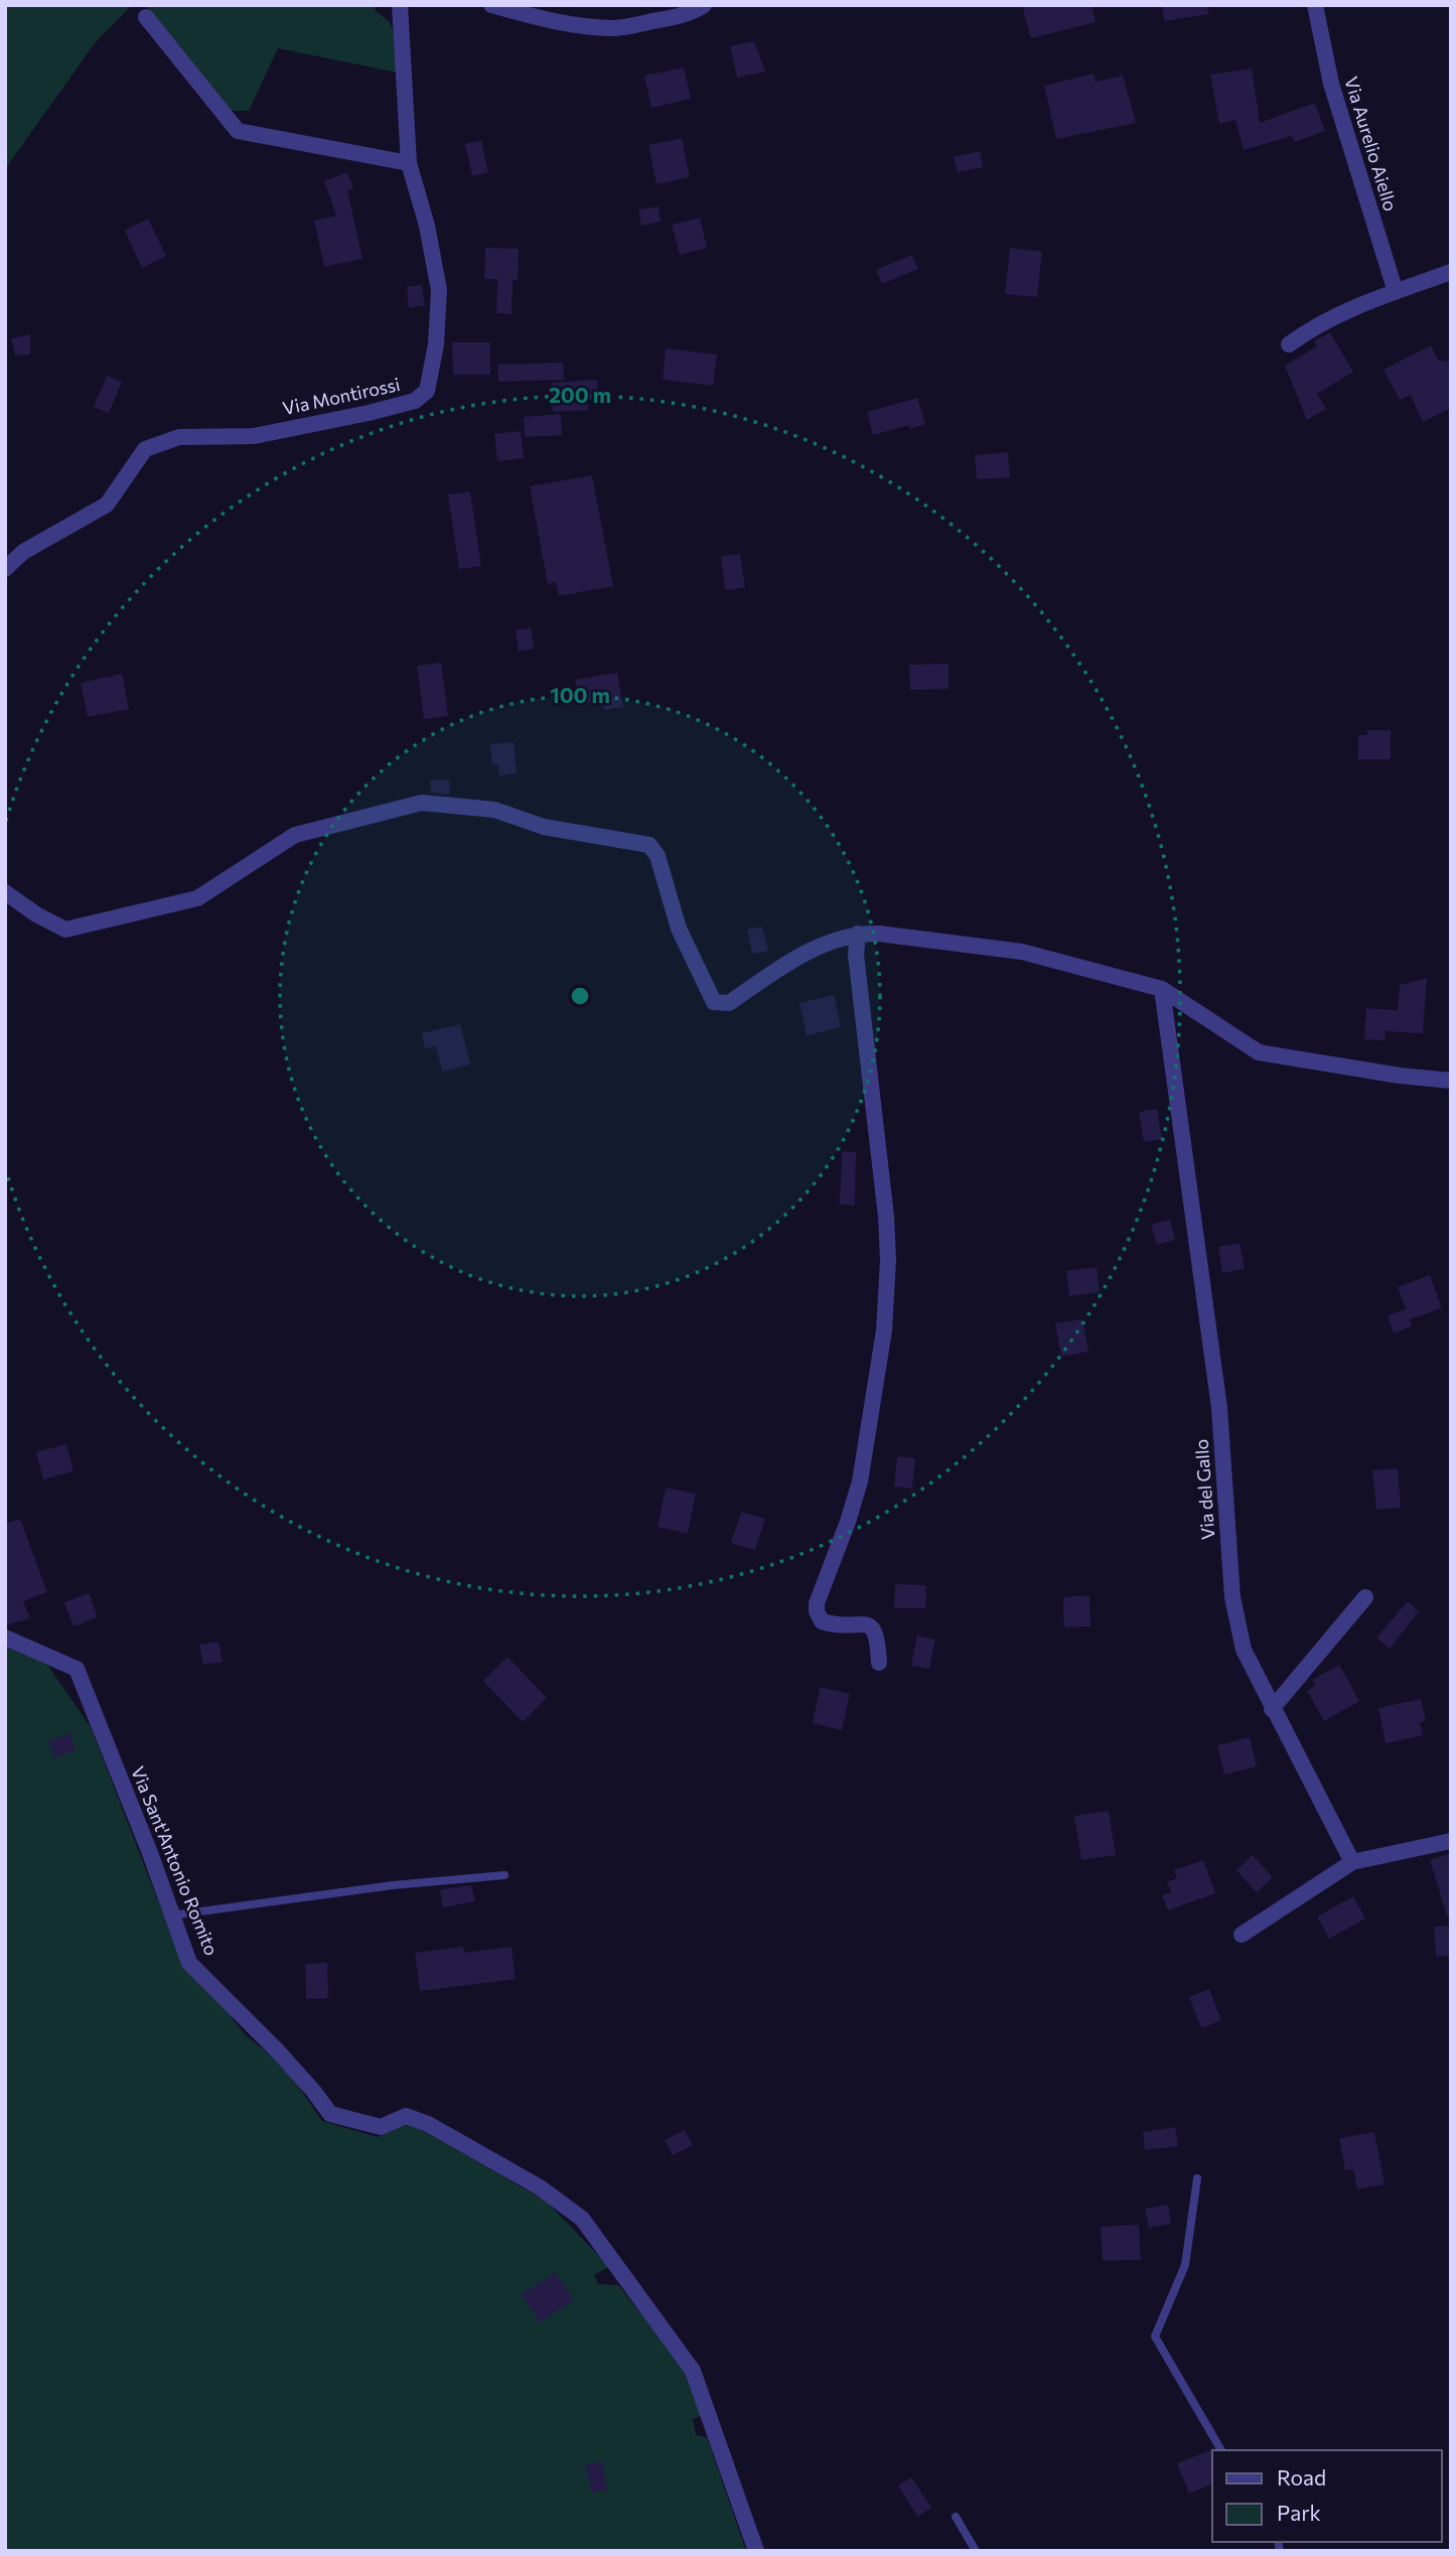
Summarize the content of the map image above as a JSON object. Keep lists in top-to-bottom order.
{
  "streets": {
    "street": [
      "Via Aurelio Aiello",
      "Via Montirossi",
      "Via del Gallo",
      "Via Sant'Antonio Romito"
    ]
  },
  "legend": ["Road", "Park"],
  "rings": ["200 m", "100 m"]
}
